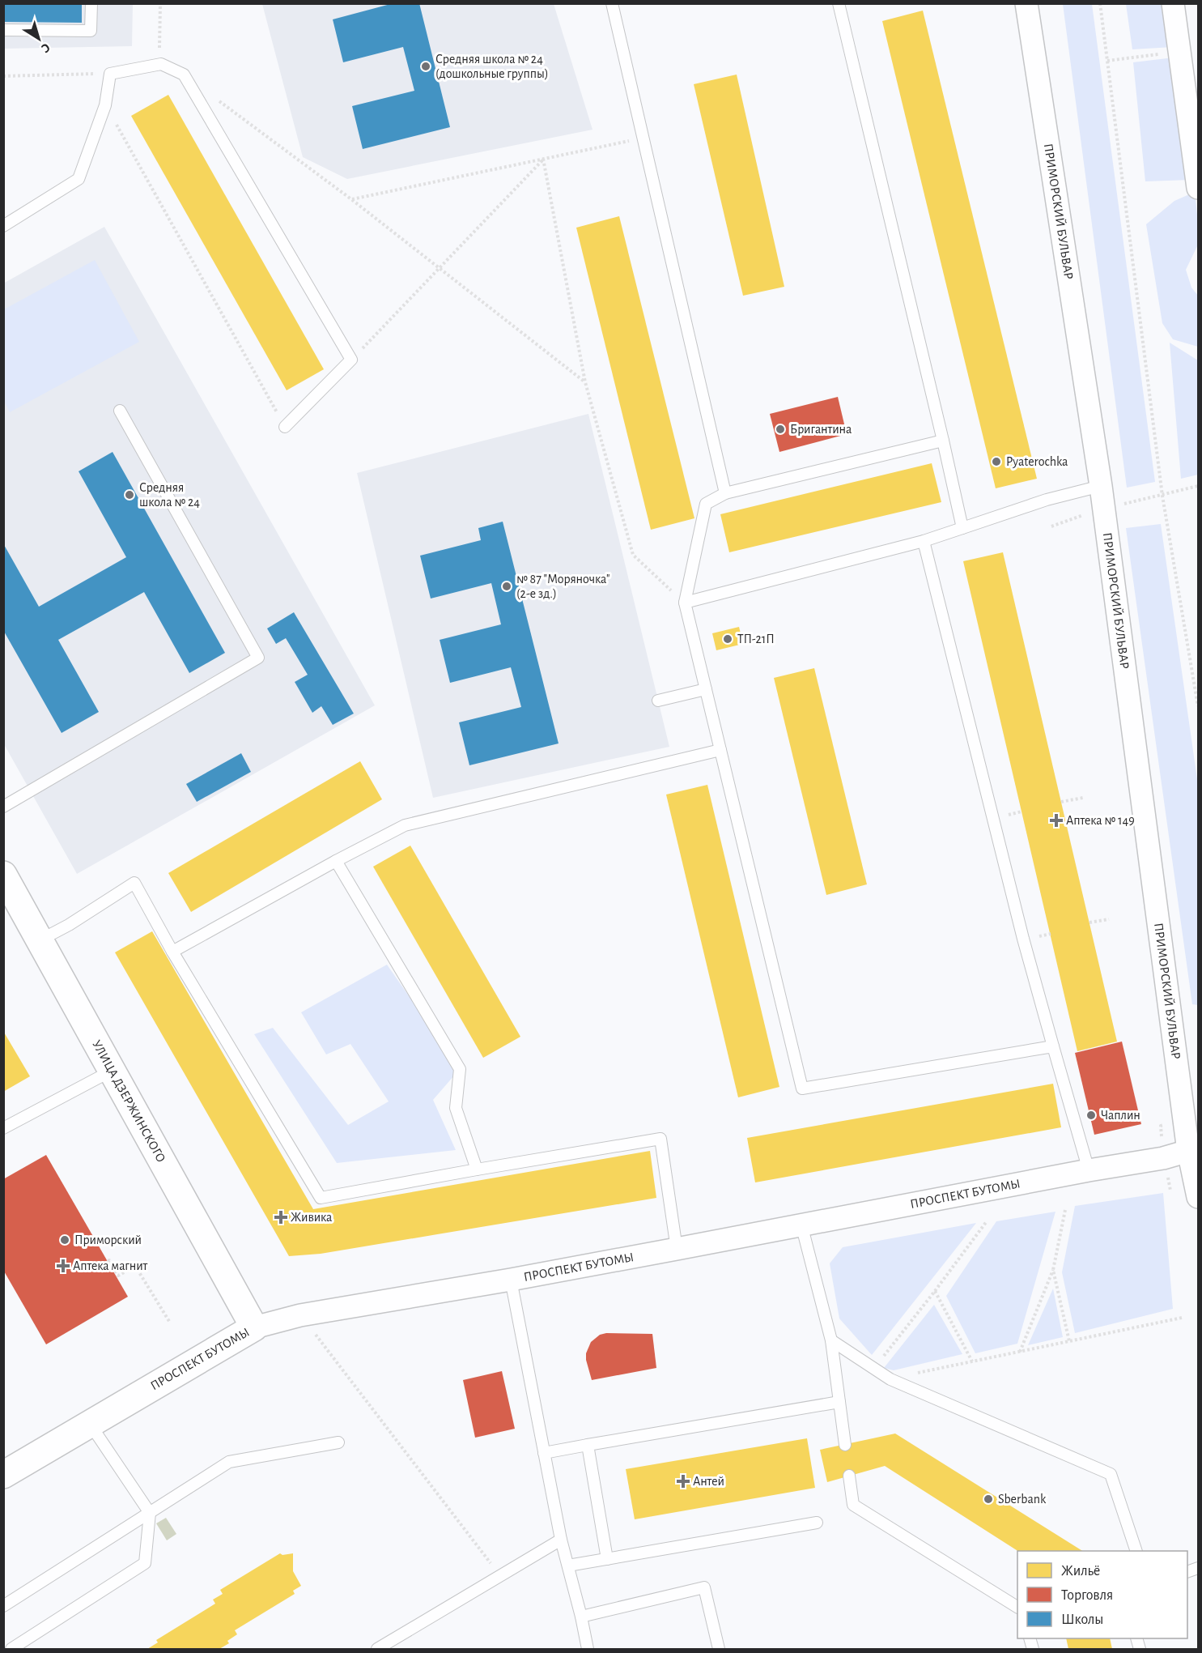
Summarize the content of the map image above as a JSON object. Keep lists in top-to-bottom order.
{
  "streets": {
    "street": ["ПРИМОРСКИЙ БУЛЬВАР", "УЛИЦА ДЗЕРЖИНСКОГО", "ПРОСПЕКТ БУТОМЫ"]
  },
  "crossings": [
    ["ПРИМОРСКИЙ БУЛЬВАР", "ПРОСПЕКТ БУТОМЫ"],
    ["УЛИЦА ДЗЕРЖИНСКОГО", "ПРОСПЕКТ БУТОМЫ"]
  ],
  "places": {
    "other": [
      "Средняя школа № 24 (дошкольные группы)",
      "Бригантина",
      "Pyaterochka",
      "Средняя школа № 24",
      "№ 87 \"Моряночка\" (2-е зд.)",
      "ТП-21П",
      "Чаплин",
      "Приморский",
      "Sberbank"
    ],
    "health": [
      "Аптека № 149",
      "Живика",
      "Аптека магнит",
      "Антей"
    ]
  },
  "legend": ["Жильё", "Торговля", "Школы"],
  "north": "bottom right"
}
